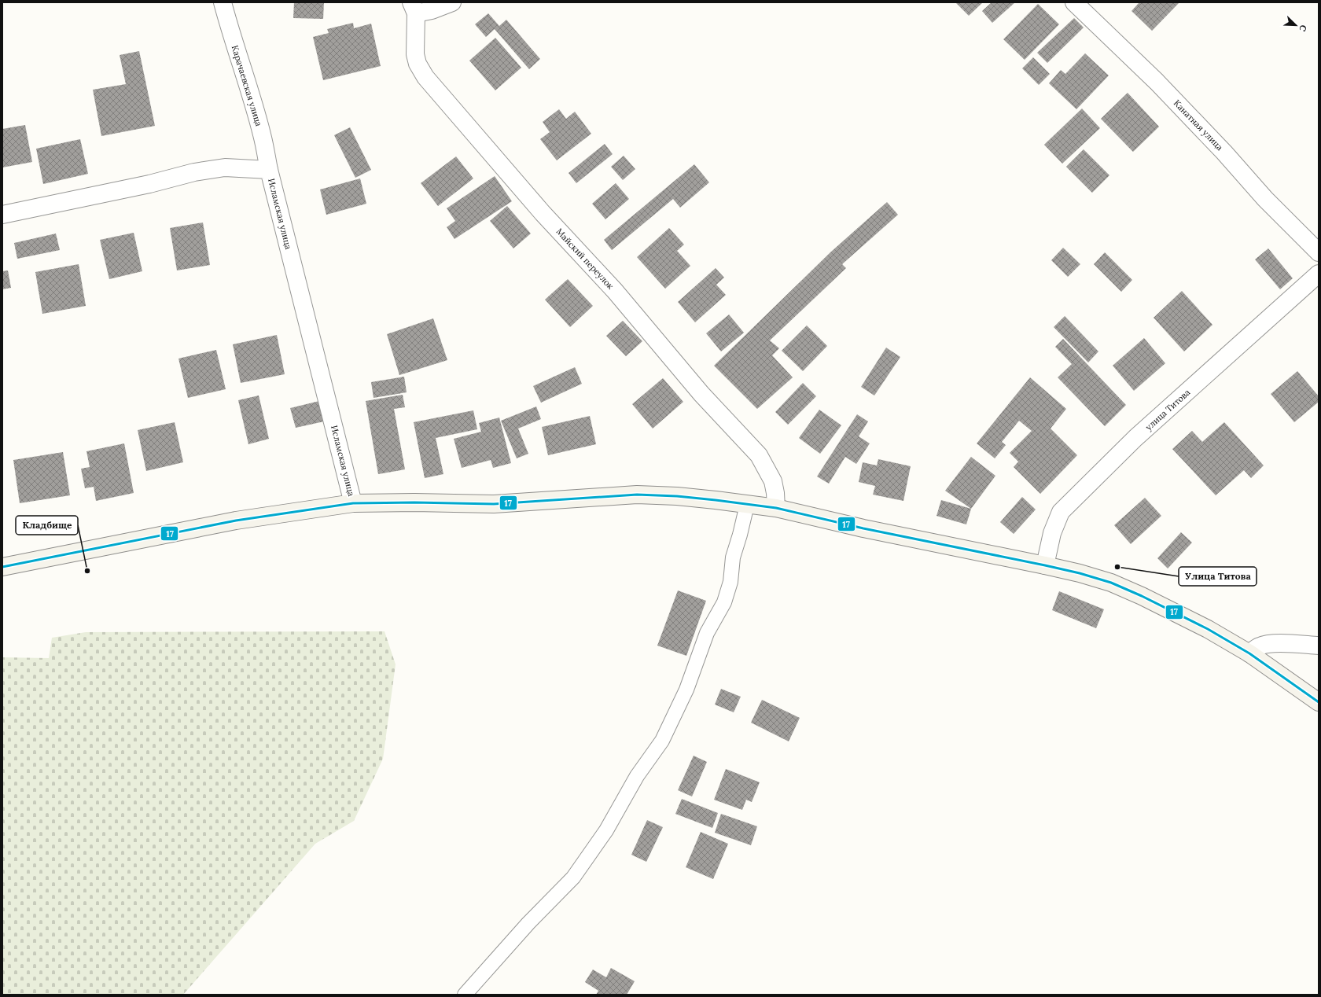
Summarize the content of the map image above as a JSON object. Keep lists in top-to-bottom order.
{
  "streets": {
    "street": [
      "Карачаевская улица",
      "Канатная улица",
      "Исламская улица",
      "Майский переулок",
      "улица Титова"
    ]
  },
  "crossings": [
    ["Карачаевская улица", "Исламская улица"]
  ],
  "places": ["Улица Титова", "Кладбище"],
  "lines": ["transit line 17"],
  "north": "bottom right"
}
